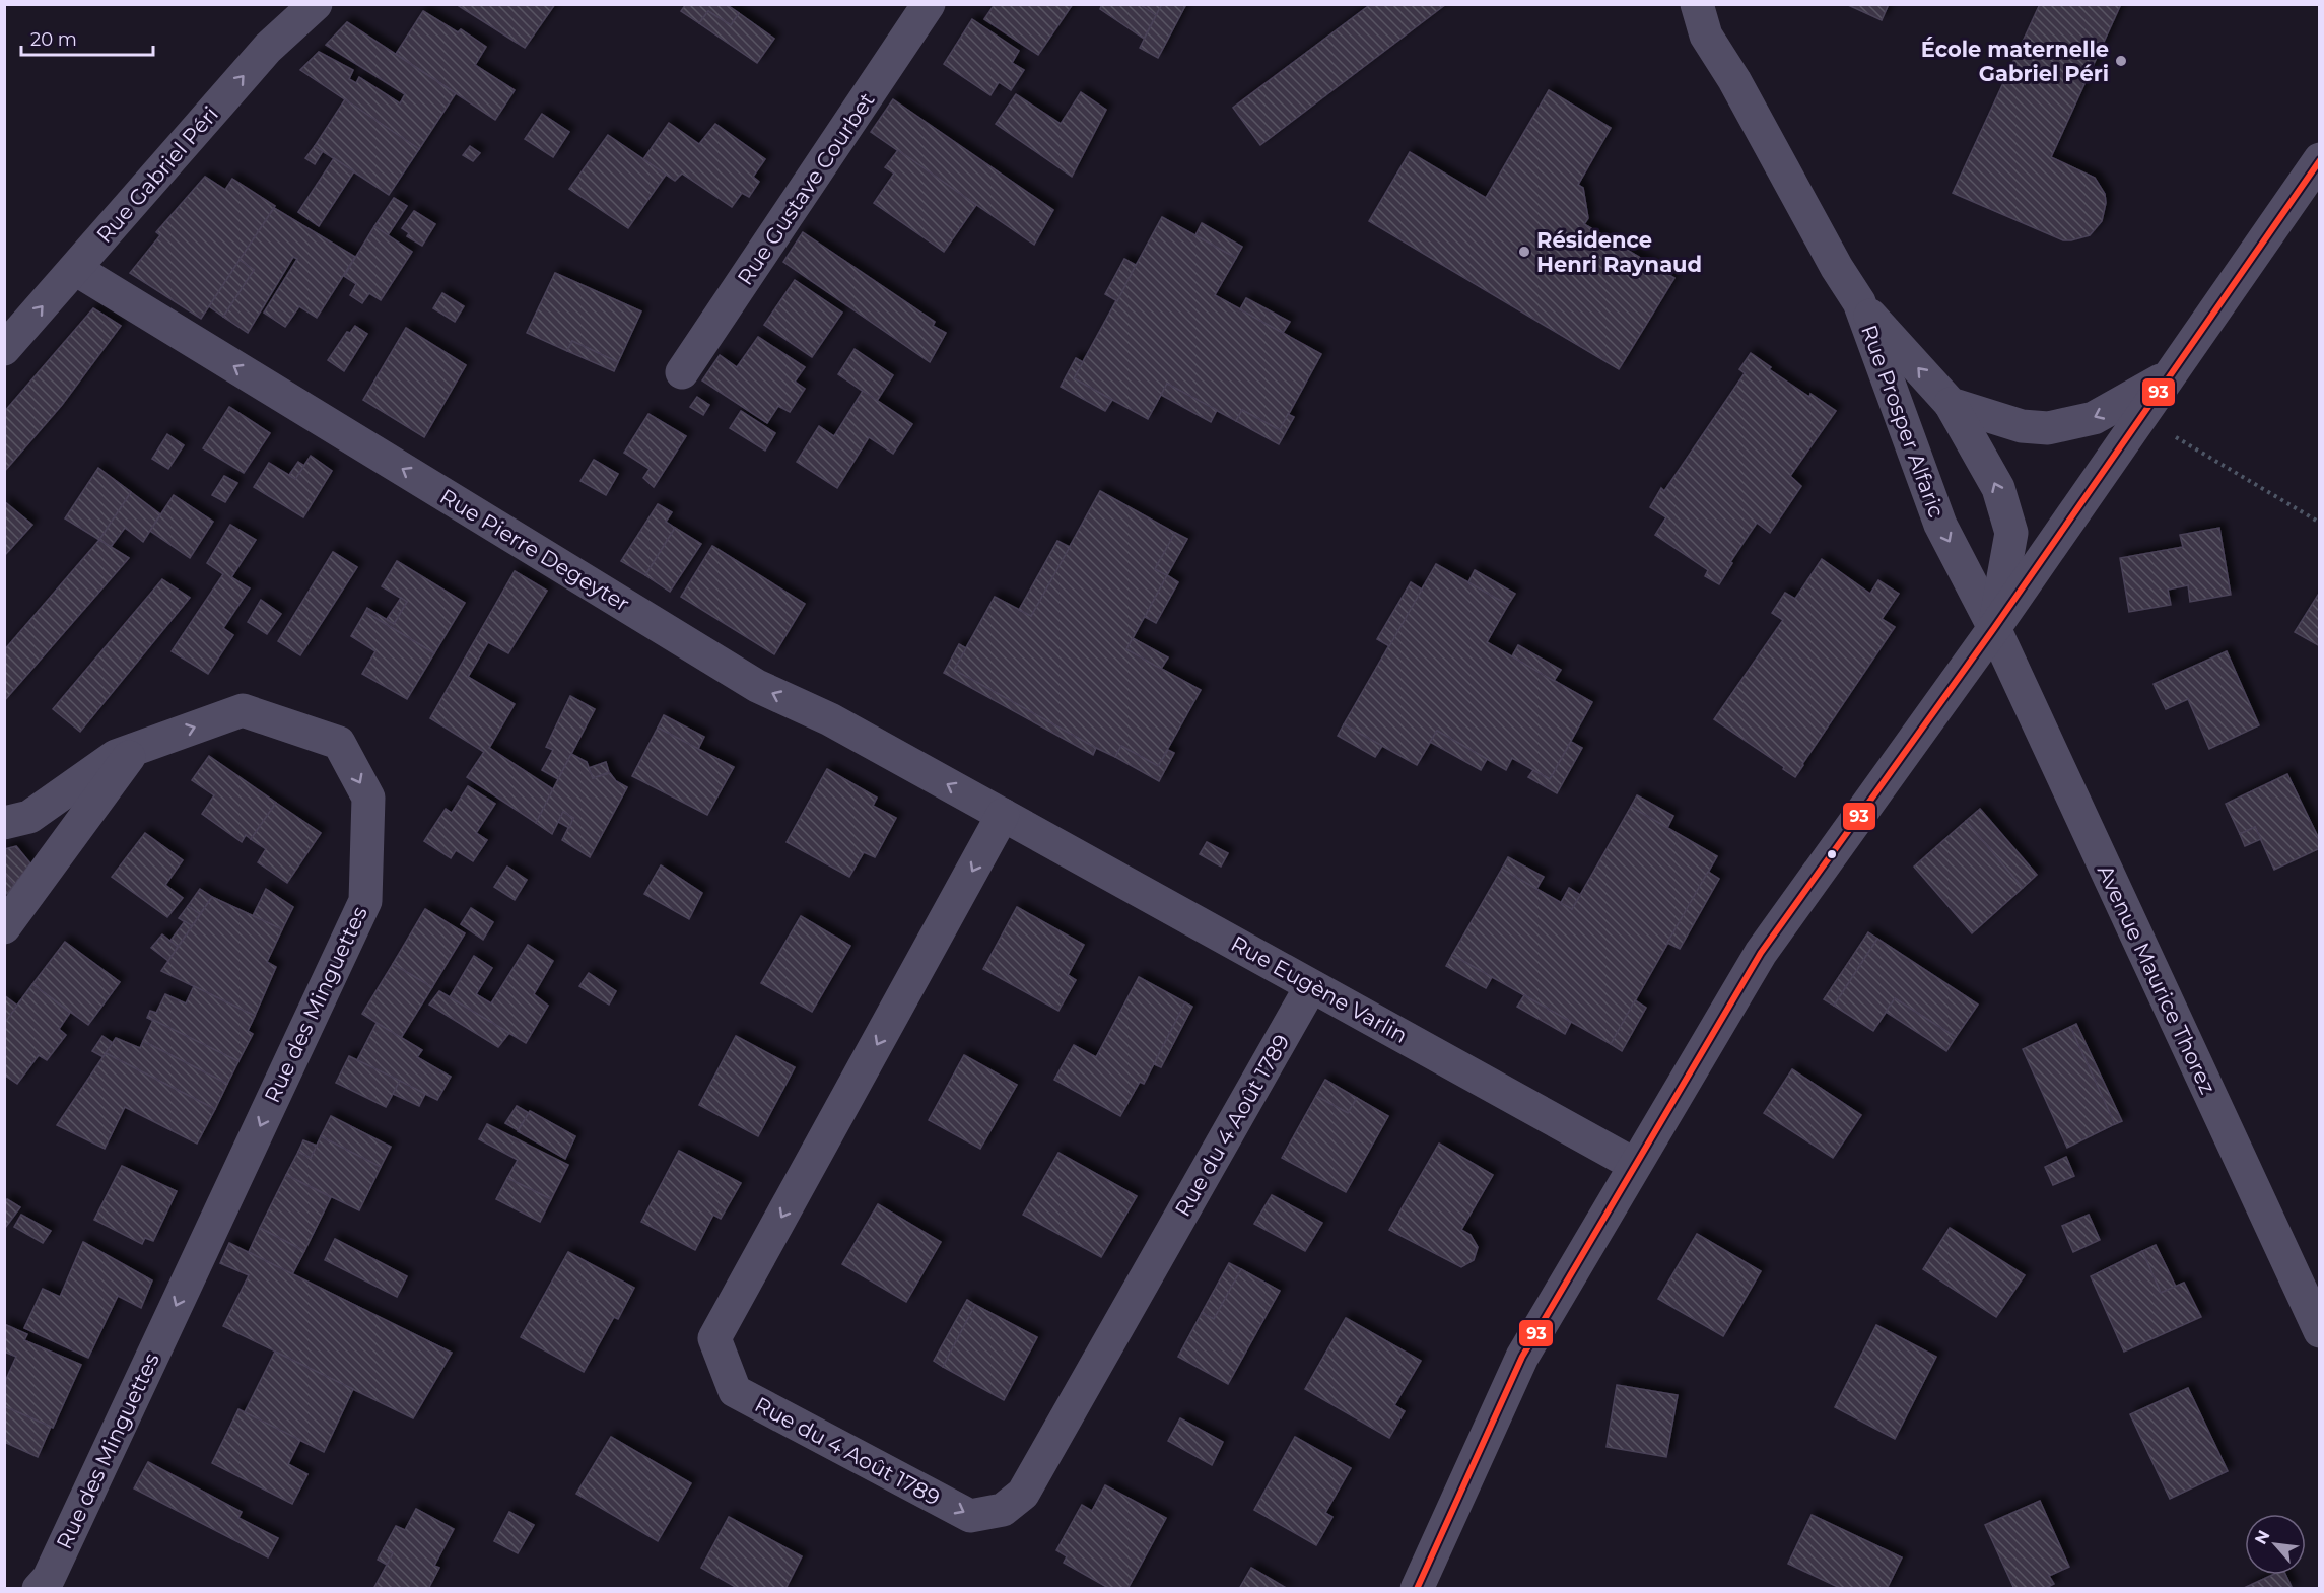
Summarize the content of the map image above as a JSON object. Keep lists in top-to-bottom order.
{
  "streets": {
    "street": [
      "Rue Gabriel Péri",
      "Rue Gustave Courbet",
      "Rue Prosper Alfaric",
      "Rue Pierre Degeyter",
      "Avenue Maurice Thorez",
      "Rue Eugène Varlin",
      "Rue des Minguettes",
      "Rue du 4 Août 1789"
    ]
  },
  "crossings": [
    ["Rue Gabriel Péri", "Rue Pierre Degeyter"],
    ["Rue Prosper Alfaric", "Avenue Maurice Thorez"],
    ["Rue Pierre Degeyter", "Rue Eugène Varlin"],
    ["Rue Pierre Degeyter", "Rue du 4 Août 1789"],
    ["Rue Eugène Varlin", "Rue du 4 Août 1789"]
  ],
  "one_way": ["Rue Gabriel Péri", "Rue Pierre Degeyter"],
  "places": ["École maternelle Gabriel Péri", "Résidence Henri Raynaud"],
  "lines": ["transit line 93"],
  "scale_bar": "20 m",
  "north": "top left"
}
